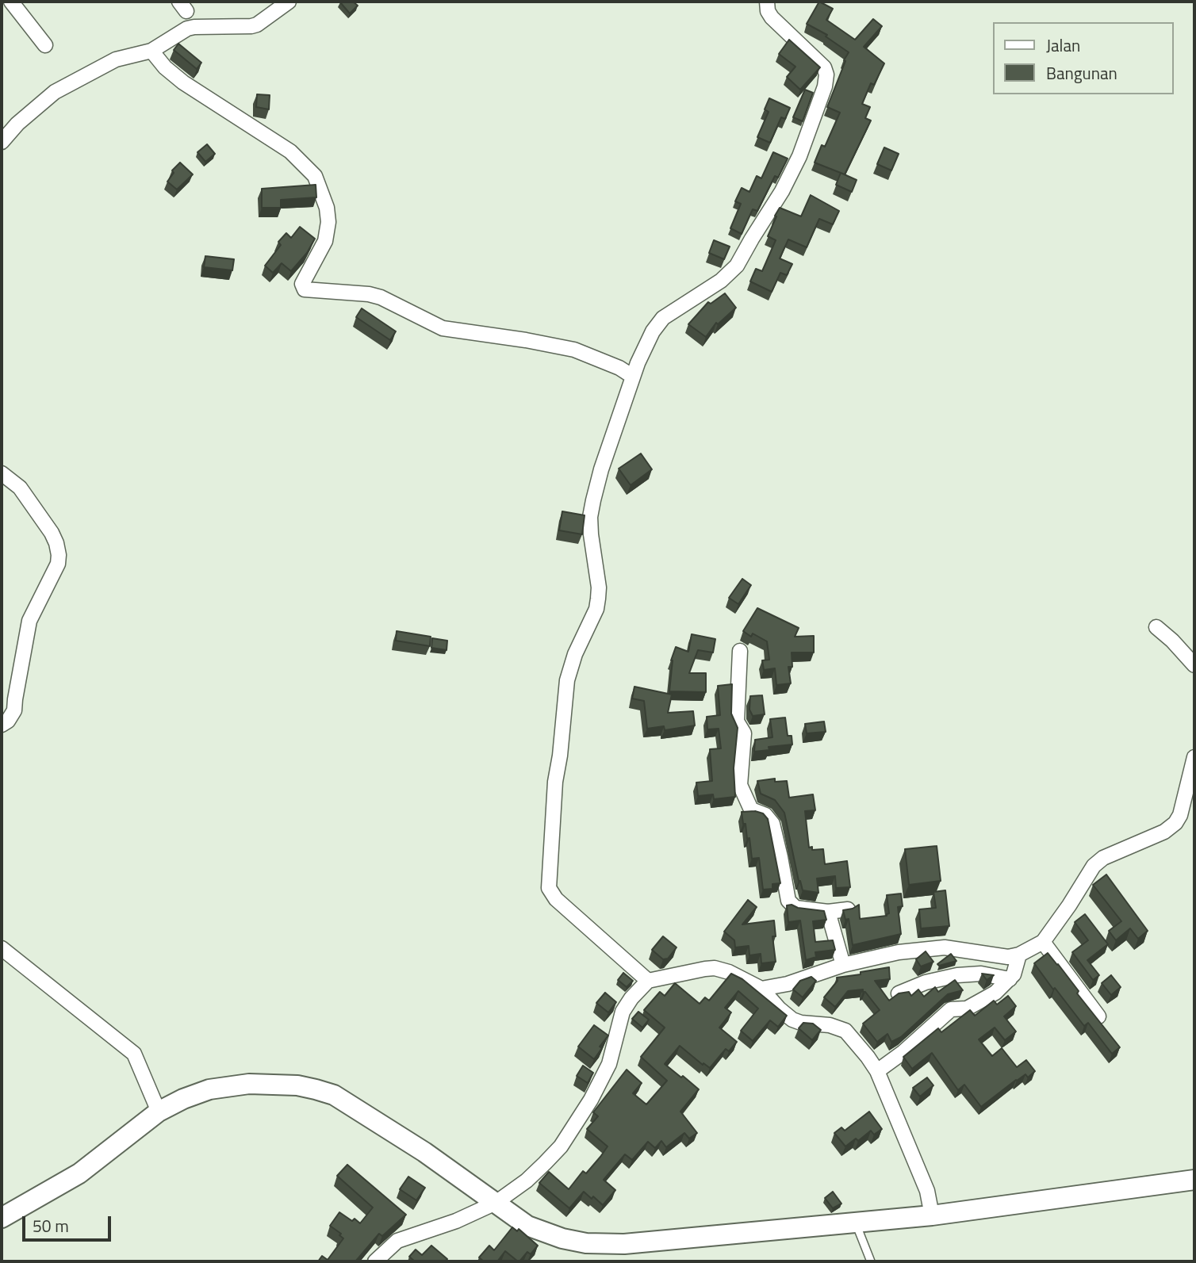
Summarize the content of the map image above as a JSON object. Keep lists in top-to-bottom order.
{
  "legend": ["Jalan", "Bangunan"],
  "scale_bar": "50 m"
}
